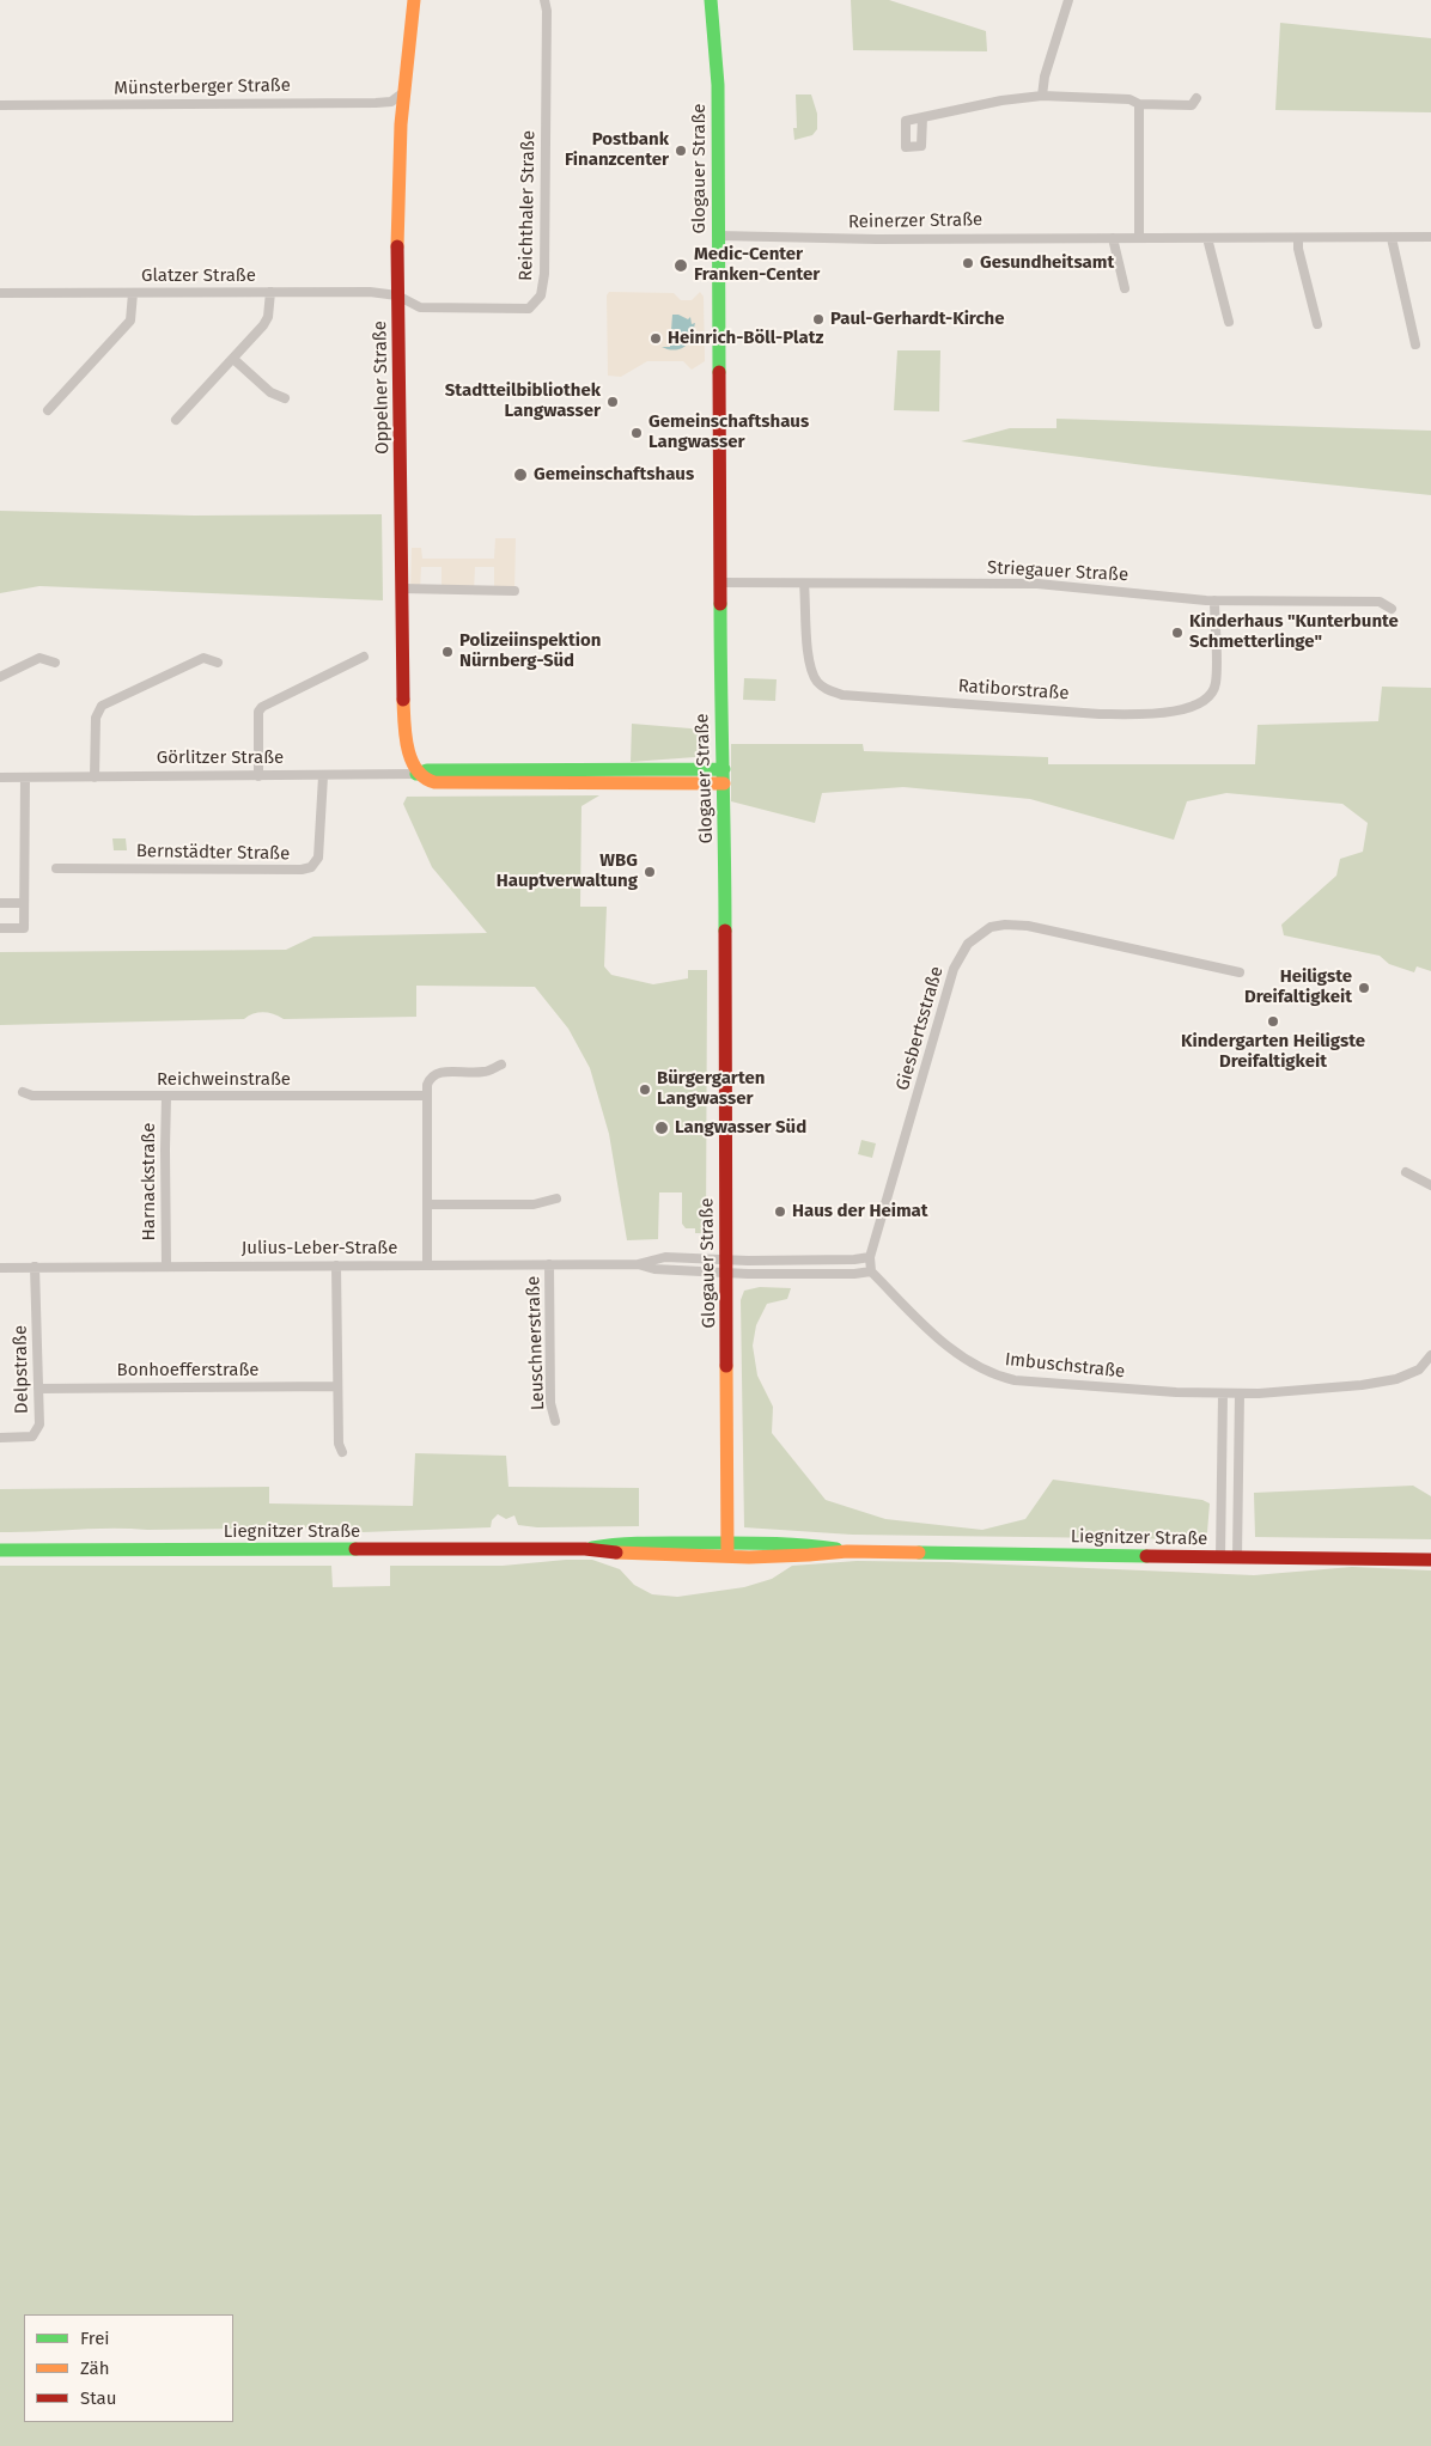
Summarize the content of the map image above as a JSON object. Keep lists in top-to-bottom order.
{
  "streets": {
    "street": [
      "Münsterberger Straße",
      "Glogauer Straße",
      "Reichthaler Straße",
      "Reinerzer Straße",
      "Glatzer Straße",
      "Oppelner Straße",
      "Striegauer Straße",
      "Ratiborstraße",
      "Görlitzer Straße",
      "Bernstädter Straße",
      "Giesbertsstraße",
      "Reichweinstraße",
      "Harnackstraße",
      "Julius-Leber-Straße",
      "Leuschnerstraße",
      "Imbuschstraße",
      "Delpstraße",
      "Bonhoefferstraße",
      "Liegnitzer Straße"
    ]
  },
  "crossings": [
    ["Münsterberger Straße", "Oppelner Straße"],
    ["Glogauer Straße", "Reinerzer Straße"],
    ["Glogauer Straße", "Striegauer Straße"],
    ["Glogauer Straße", "Görlitzer Straße"],
    ["Glogauer Straße", "Julius-Leber-Straße"],
    ["Glogauer Straße", "Liegnitzer Straße"],
    ["Reichthaler Straße", "Glatzer Straße"],
    ["Reichthaler Straße", "Oppelner Straße"],
    ["Glatzer Straße", "Oppelner Straße"],
    ["Oppelner Straße", "Görlitzer Straße"],
    ["Striegauer Straße", "Ratiborstraße"],
    ["Görlitzer Straße", "Bernstädter Straße"],
    ["Reichweinstraße", "Harnackstraße"],
    ["Harnackstraße", "Julius-Leber-Straße"],
    ["Julius-Leber-Straße", "Leuschnerstraße"],
    ["Julius-Leber-Straße", "Delpstraße"],
    ["Delpstraße", "Bonhoefferstraße"]
  ],
  "places": [
    "Postbank Finanzcenter",
    "Gesundheitsamt",
    "Medic-Center Franken-Center",
    "Paul-Gerhardt-Kirche",
    "Heinrich-Böll-Platz",
    "Stadtteilbibliothek Langwasser",
    "Gemeinschaftshaus Langwasser",
    "Gemeinschaftshaus",
    "Kinderhaus \"Kunterbunte Schmetterlinge\"",
    "Polizeiinspektion Nürnberg-Süd",
    "WBG Hauptverwaltung",
    "Heiligste Dreifaltigkeit",
    "Kindergarten Heiligste Dreifaltigkeit",
    "Bürgergarten Langwasser",
    "Langwasser Süd",
    "Haus der Heimat"
  ],
  "legend": ["Frei", "Zäh", "Stau"]
}
